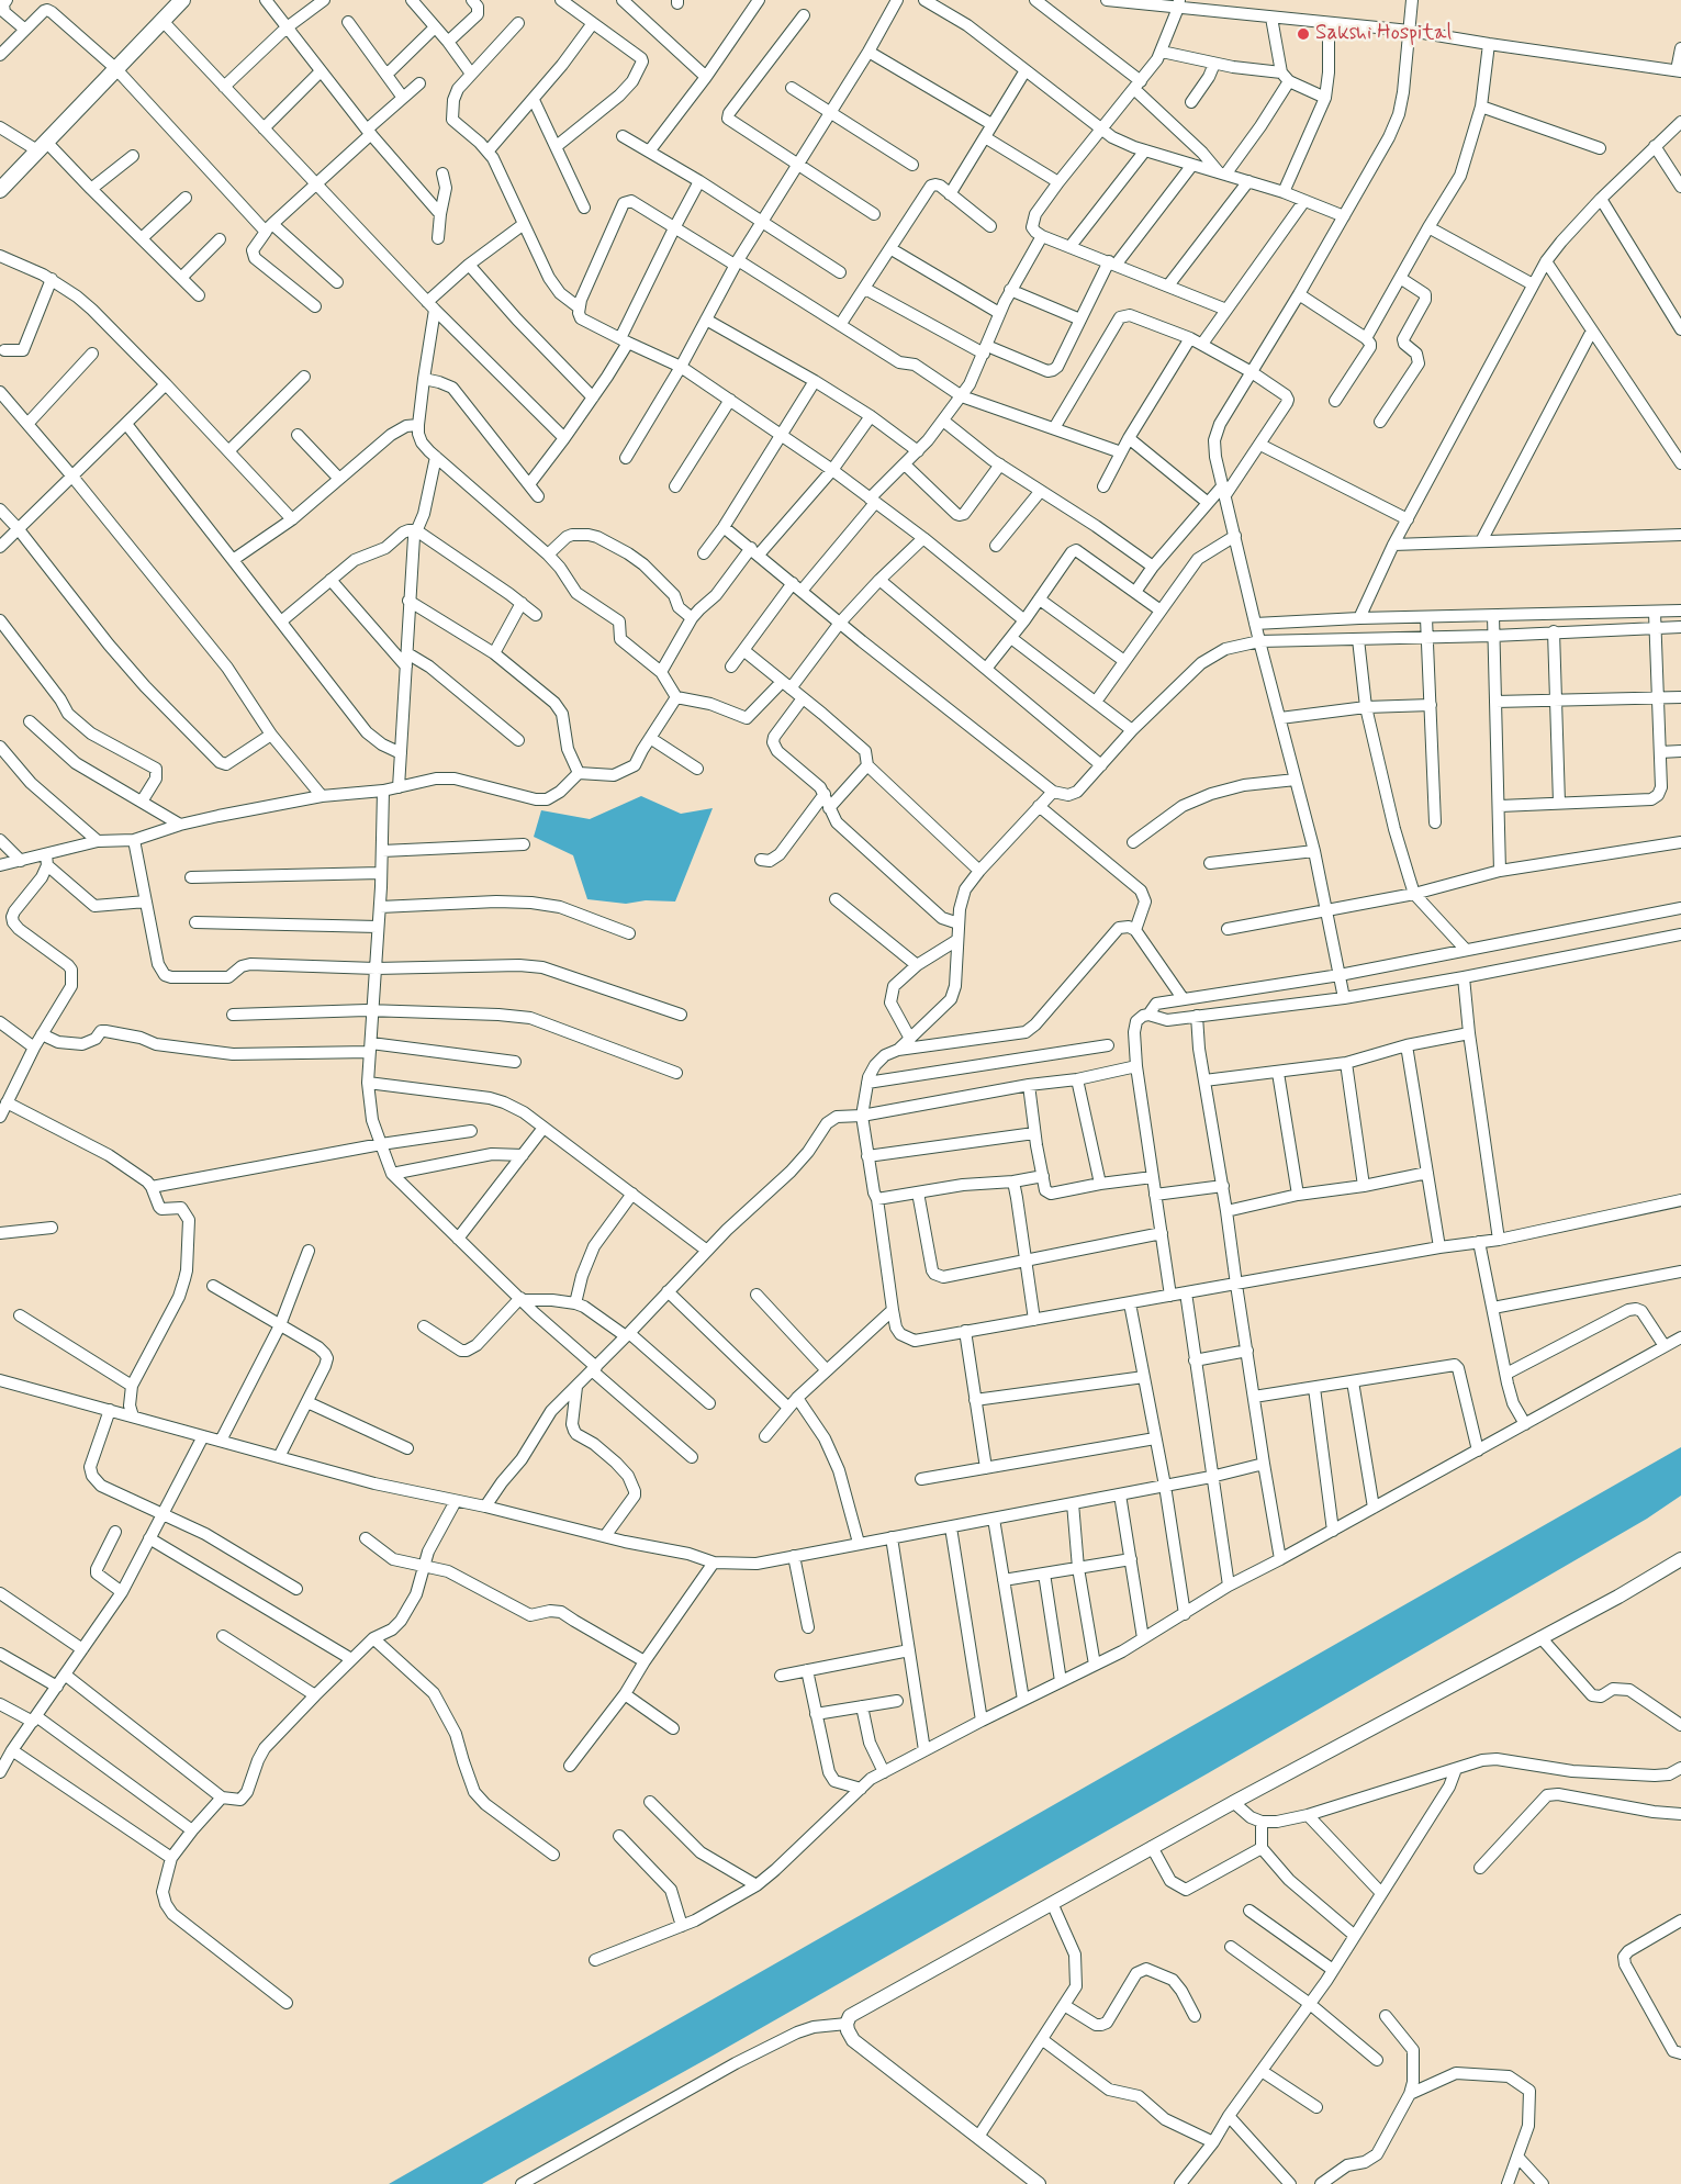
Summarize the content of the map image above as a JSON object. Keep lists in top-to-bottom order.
{
  "places": ["Sakshi Hospital"]
}
